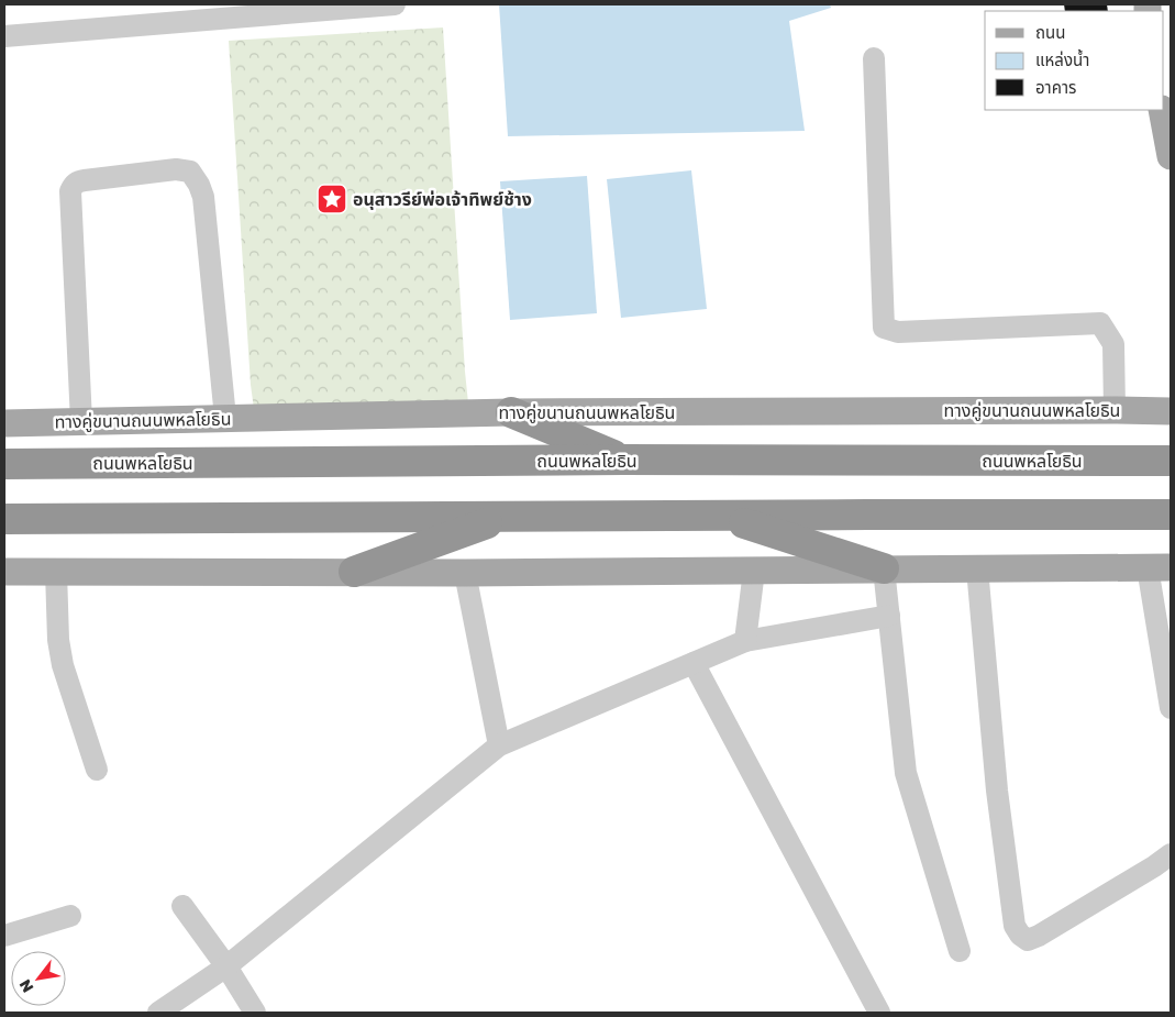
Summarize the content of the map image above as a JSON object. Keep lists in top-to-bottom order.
{
  "streets": {
    "highway": ["ถนนพหลโยธิน"],
    "main road": ["ทางคู่ขนานถนนพหลโยธิน"]
  },
  "places": {
    "place": ["อนุสาวรีย์พ่อเจ้าทิพย์ช้าง"]
  },
  "legend": ["ถนน", "แหล่งน้ำ", "อาคาร"],
  "north": "bottom left"
}
